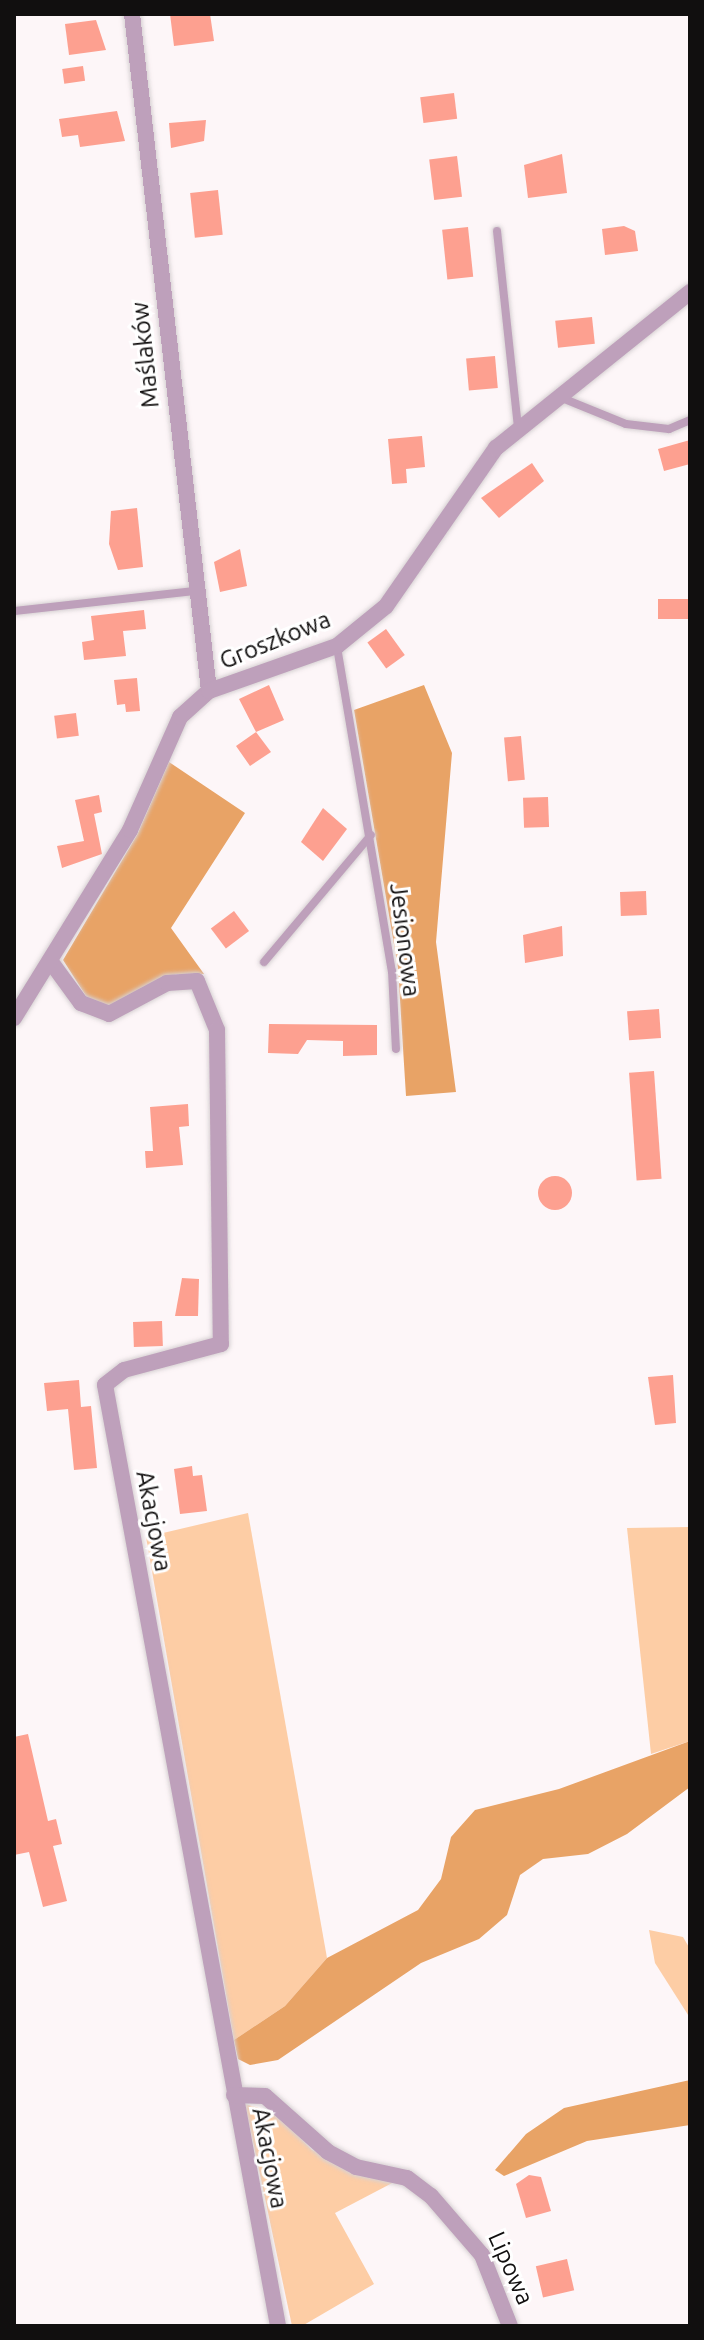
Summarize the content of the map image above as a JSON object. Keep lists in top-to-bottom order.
{
  "streets": {
    "street": [
      "Maślaków",
      "Groszkowa",
      "Akacjowa",
      "Lipowa"
    ],
    "lane": ["Jesionowa"]
  },
  "crossings": [
    ["Maślaków", "Groszkowa"],
    ["Groszkowa", "Jesionowa"],
    ["Groszkowa", "Akacjowa"],
    ["Akacjowa", "Lipowa"]
  ]
}
